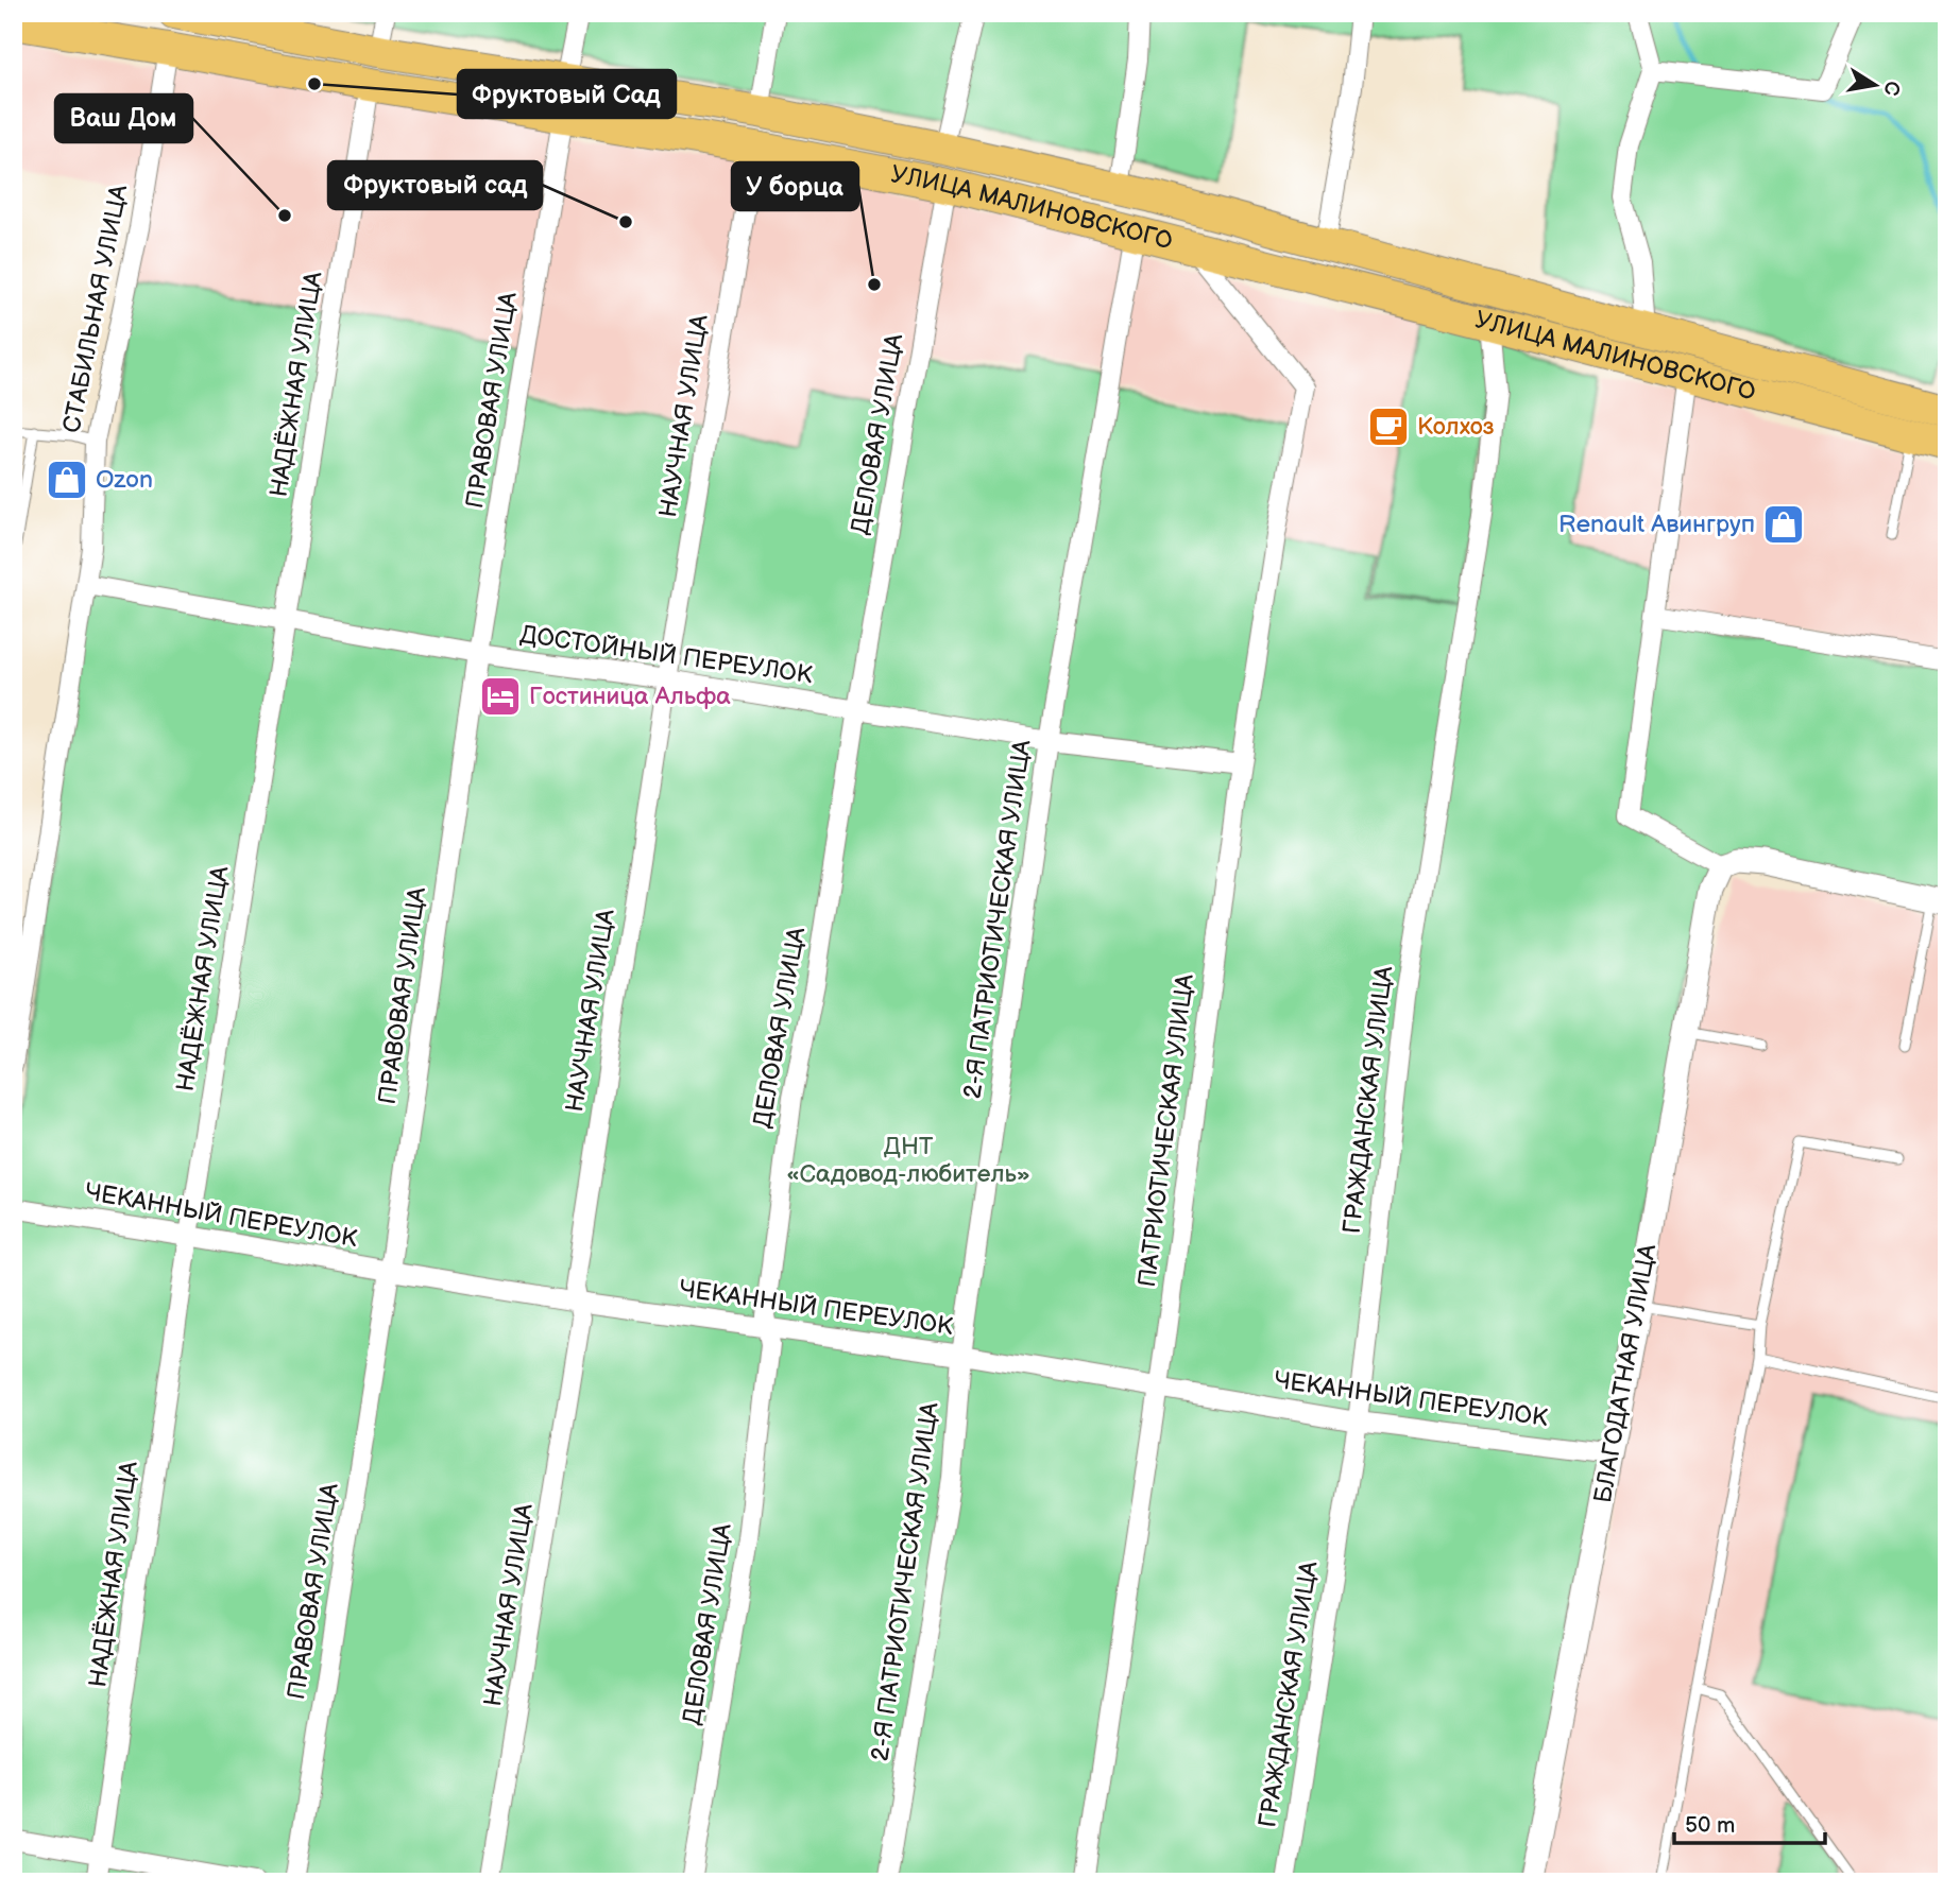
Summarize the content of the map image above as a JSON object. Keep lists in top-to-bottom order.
{
  "streets": {
    "highway": ["УЛИЦА МАЛИНОВСКОГО"],
    "street": [
      "СТАБИЛЬНАЯ УЛИЦА",
      "НАДЁЖНАЯ УЛИЦА",
      "ПРАВОВАЯ УЛИЦА",
      "НАУЧНАЯ УЛИЦА",
      "ДЕЛОВАЯ УЛИЦА",
      "ДОСТОЙНЫЙ ПЕРЕУЛОК",
      "2-Я ПАТРИОТИЧЕСКАЯ УЛИЦА",
      "ГРАЖДАНСКАЯ УЛИЦА",
      "ПАТРИОТИЧЕСКАЯ УЛИЦА",
      "ЧЕКАННЫЙ ПЕРЕУЛОК",
      "БЛАГОДАТНАЯ УЛИЦА"
    ]
  },
  "crossings": [
    ["УЛИЦА МАЛИНОВСКОГО", "СТАБИЛЬНАЯ УЛИЦА"],
    ["УЛИЦА МАЛИНОВСКОГО", "НАДЁЖНАЯ УЛИЦА"],
    ["УЛИЦА МАЛИНОВСКОГО", "ПРАВОВАЯ УЛИЦА"],
    ["УЛИЦА МАЛИНОВСКОГО", "НАУЧНАЯ УЛИЦА"],
    ["УЛИЦА МАЛИНОВСКОГО", "ДЕЛОВАЯ УЛИЦА"],
    ["УЛИЦА МАЛИНОВСКОГО", "2-Я ПАТРИОТИЧЕСКАЯ УЛИЦА"],
    ["УЛИЦА МАЛИНОВСКОГО", "ГРАЖДАНСКАЯ УЛИЦА"],
    ["УЛИЦА МАЛИНОВСКОГО", "ПАТРИОТИЧЕСКАЯ УЛИЦА"],
    ["СТАБИЛЬНАЯ УЛИЦА", "ДОСТОЙНЫЙ ПЕРЕУЛОК"],
    ["НАДЁЖНАЯ УЛИЦА", "ДОСТОЙНЫЙ ПЕРЕУЛОК"],
    ["НАДЁЖНАЯ УЛИЦА", "ЧЕКАННЫЙ ПЕРЕУЛОК"],
    ["ПРАВОВАЯ УЛИЦА", "ДОСТОЙНЫЙ ПЕРЕУЛОК"],
    ["ПРАВОВАЯ УЛИЦА", "ЧЕКАННЫЙ ПЕРЕУЛОК"],
    ["НАУЧНАЯ УЛИЦА", "ДОСТОЙНЫЙ ПЕРЕУЛОК"],
    ["НАУЧНАЯ УЛИЦА", "ЧЕКАННЫЙ ПЕРЕУЛОК"],
    ["ДЕЛОВАЯ УЛИЦА", "ДОСТОЙНЫЙ ПЕРЕУЛОК"],
    ["ДЕЛОВАЯ УЛИЦА", "ЧЕКАННЫЙ ПЕРЕУЛОК"],
    ["ДОСТОЙНЫЙ ПЕРЕУЛОК", "2-Я ПАТРИОТИЧЕСКАЯ УЛИЦА"],
    ["ДОСТОЙНЫЙ ПЕРЕУЛОК", "ПАТРИОТИЧЕСКАЯ УЛИЦА"],
    ["2-Я ПАТРИОТИЧЕСКАЯ УЛИЦА", "ЧЕКАННЫЙ ПЕРЕУЛОК"],
    ["ГРАЖДАНСКАЯ УЛИЦА", "ЧЕКАННЫЙ ПЕРЕУЛОК"],
    ["ПАТРИОТИЧЕСКАЯ УЛИЦА", "ЧЕКАННЫЙ ПЕРЕУЛОК"],
    ["ЧЕКАННЫЙ ПЕРЕУЛОК", "БЛАГОДАТНАЯ УЛИЦА"]
  ],
  "parks": ["ДНТ «Садовод-любитель»"],
  "places": {
    "other": [
      "Фруктовый Сад",
      "Ваш Дом",
      "Фруктовый сад",
      "У борца"
    ],
    "cafe": ["Колхоз"],
    "shop": ["Ozon", "Renault Авингруп"],
    "hotel": ["Гостиница Альфа"]
  },
  "scale_bar": "50 m",
  "north": "right"
}
